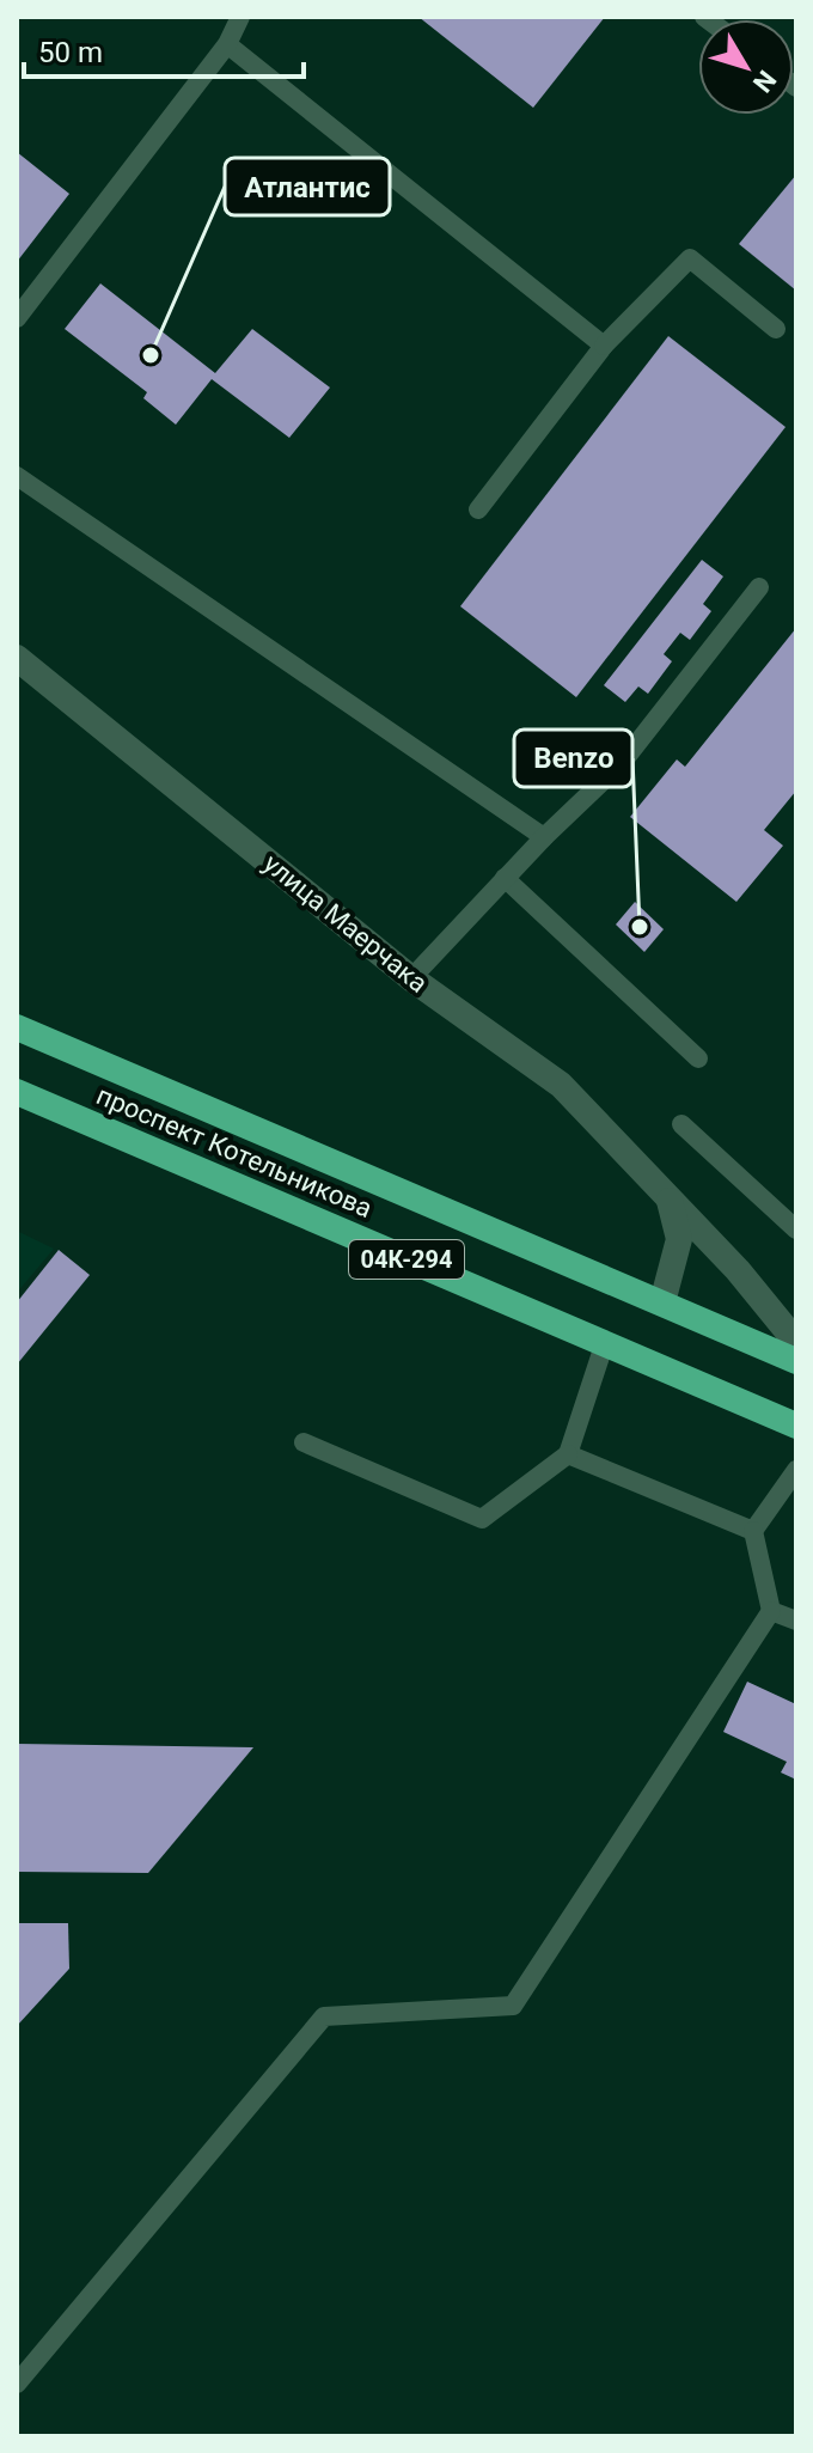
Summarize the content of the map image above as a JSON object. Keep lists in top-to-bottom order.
{
  "streets": {
    "highway": ["проспект Котельникова", "04К-294"],
    "street": ["улица Маерчака"]
  },
  "places": ["Атлантис", "Benzo"],
  "scale_bar": "50 m",
  "north": "bottom right"
}
